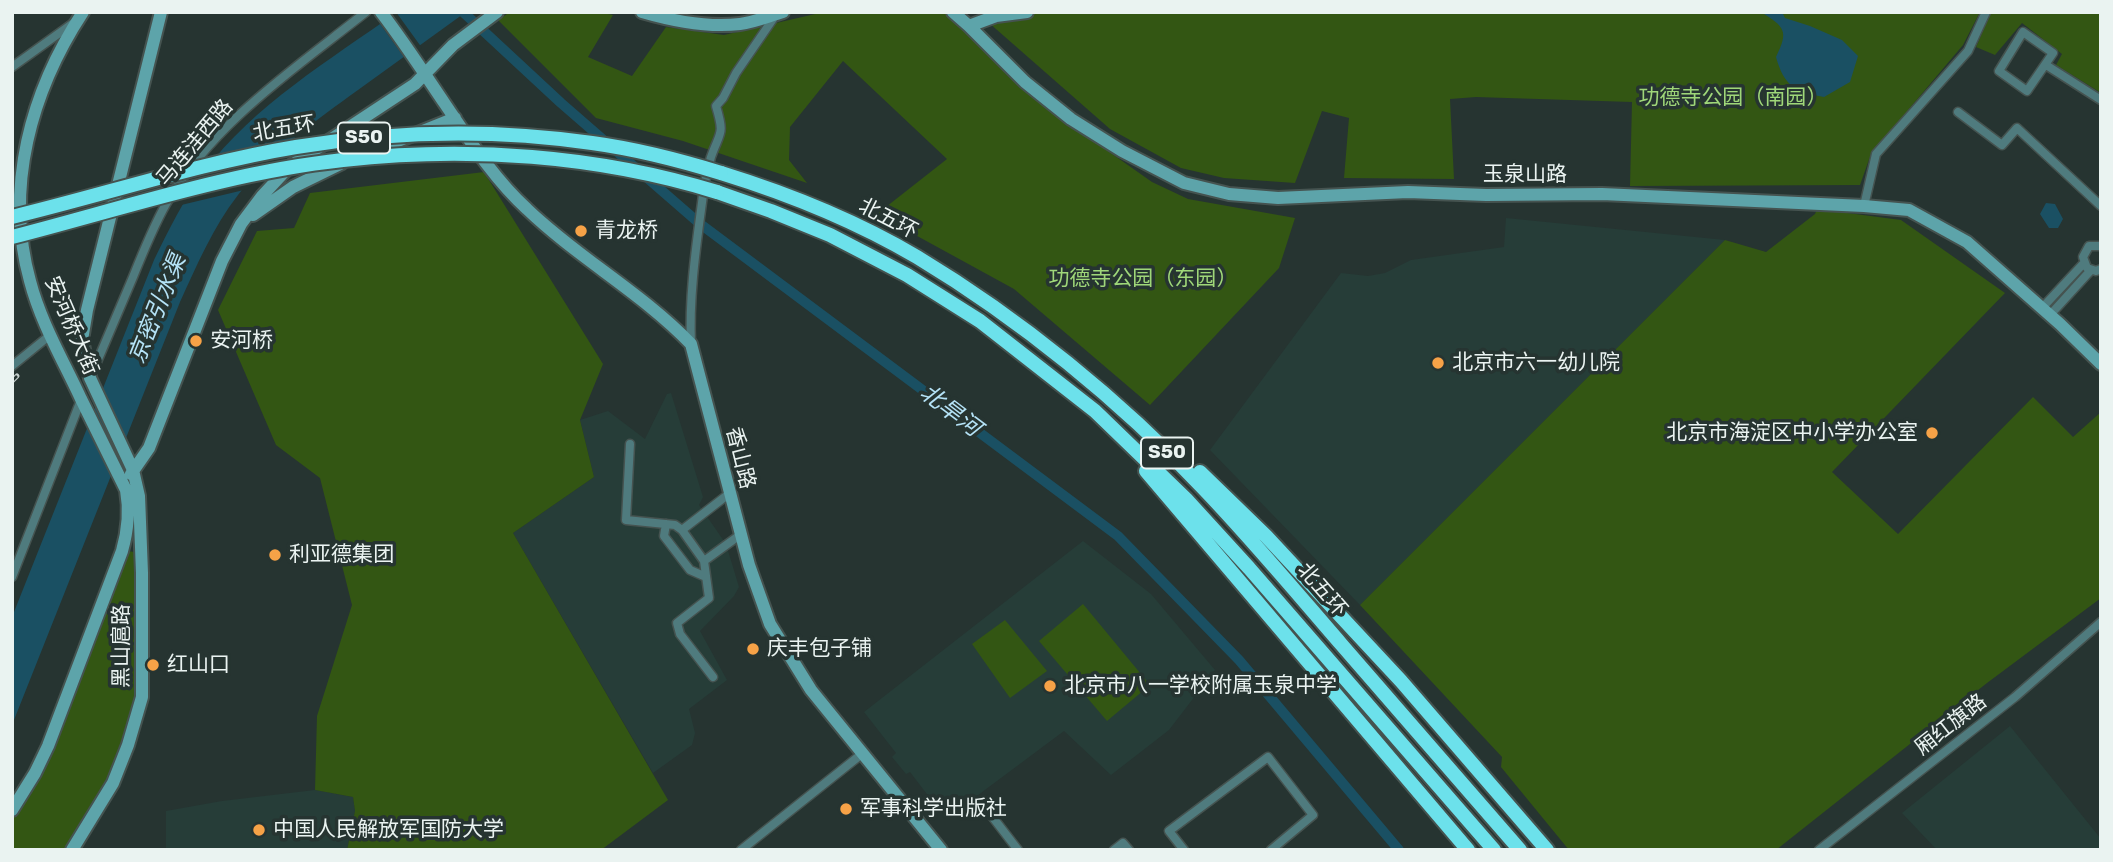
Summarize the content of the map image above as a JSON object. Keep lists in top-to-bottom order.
{
  "streets": {
    "highway": ["北五环", "S50"],
    "street": [
      "马连洼西路",
      "玉泉山路",
      "安河桥大街",
      "香山路",
      "黑山扈路",
      "厢红旗路"
    ]
  },
  "crossings": [
    ["马连洼西路", "安河桥大街"],
    ["安河桥大街", "黑山扈路"]
  ],
  "water": ["京密引水渠", "北旱河"],
  "parks": ["功德寺公园（南园）", "功德寺公园（东园）"],
  "places": [
    "青龙桥",
    "安河桥",
    "北京市六一幼儿院",
    "北京市海淀区中小学办公室",
    "利亚德集团",
    "庆丰包子铺",
    "红山口",
    "北京市八一学校附属玉泉中学",
    "军事科学出版社",
    "中国人民解放军国防大学"
  ]
}
